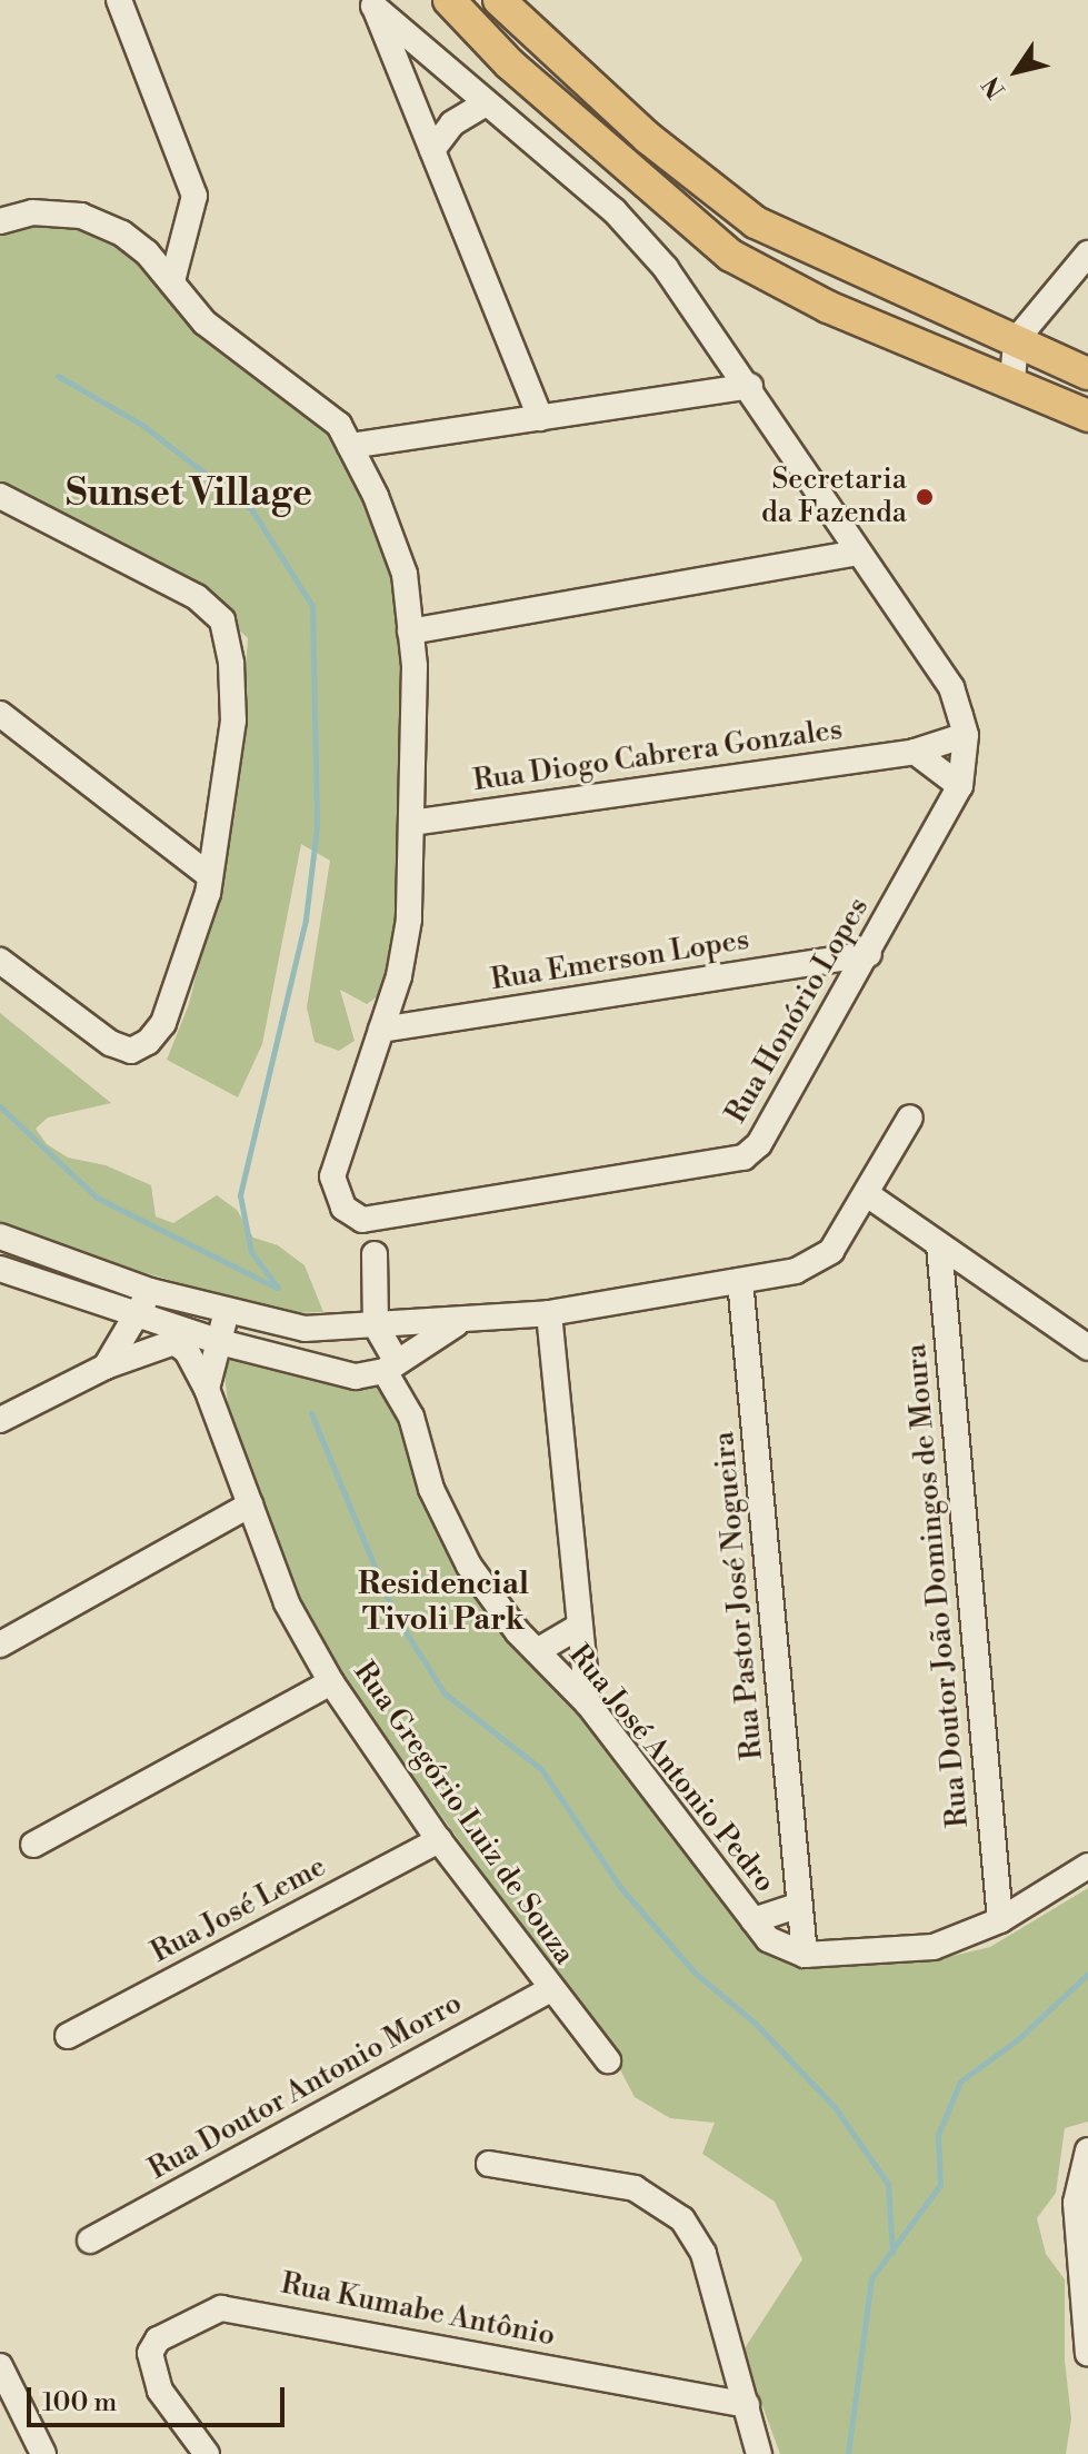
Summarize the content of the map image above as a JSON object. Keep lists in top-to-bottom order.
{
  "streets": {
    "street": [
      "Rua Diogo Cabrera Gonzales",
      "Rua Emerson Lopes",
      "Rua Honório Lopes",
      "Rua Doutor João Domingos de Moura",
      "Rua Pastor José Nogueira",
      "Rua José Antonio Pedro",
      "Rua Gregório Luiz de Souza",
      "Rua José Leme",
      "Rua Doutor Antonio Morro",
      "Rua Kumabe Antônio"
    ]
  },
  "crossings": [
    ["Rua Diogo Cabrera Gonzales", "Rua Honório Lopes"],
    ["Rua Emerson Lopes", "Rua Honório Lopes"],
    ["Rua Pastor José Nogueira", "Rua José Antonio Pedro"],
    ["Rua Gregório Luiz de Souza", "Rua José Leme"],
    ["Rua Gregório Luiz de Souza", "Rua Doutor Antonio Morro"]
  ],
  "districts": ["Sunset Village", "Residencial Tivoli Park"],
  "places": ["Secretaria da Fazenda"],
  "scale_bar": "100 m",
  "north": "bottom left"
}
